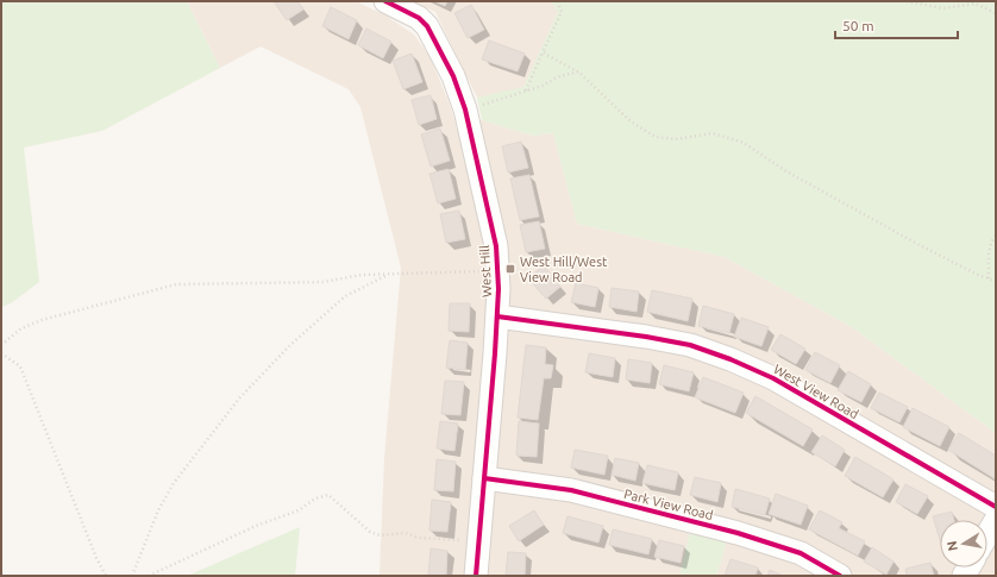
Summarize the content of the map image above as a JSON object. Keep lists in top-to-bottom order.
{
  "streets": {
    "street": ["West Hill", "West View Road", "Park View Road"]
  },
  "crossings": [
    ["West Hill", "West View Road"],
    ["West Hill", "Park View Road"]
  ],
  "places": {
    "transit": ["West Hill/West View Road"]
  },
  "scale_bar": "50 m",
  "north": "left"
}
